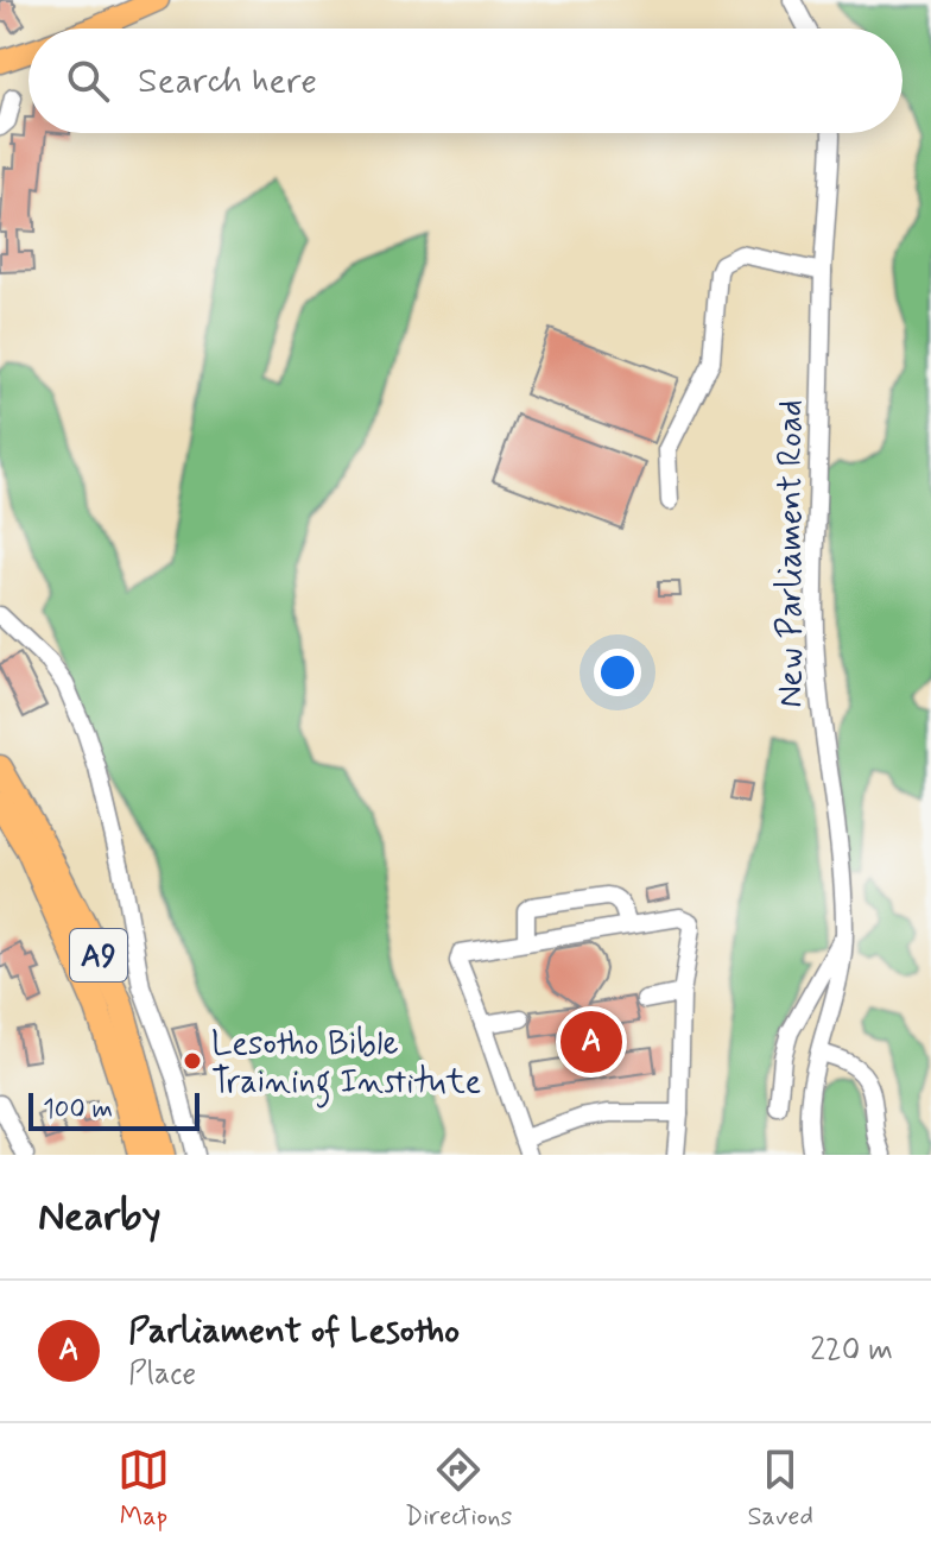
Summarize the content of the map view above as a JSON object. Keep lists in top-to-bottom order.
{
  "streets": {
    "highway": ["A9"],
    "street": ["New Parliament Road"]
  },
  "places": ["Lesotho Bible Training Institute"],
  "scale_bar": "100 m",
  "page": {
    "search": "Search here",
    "pins": "A",
    "scale": "100 m",
    "heading": "Nearby",
    "list": [
      {
        "mark": "A",
        "name": "Parliament of Lesotho",
        "note": "Place",
        "value": "220 m"
      }
    ],
    "nav": ["Map", "Directions", "Saved"]
  }
}
